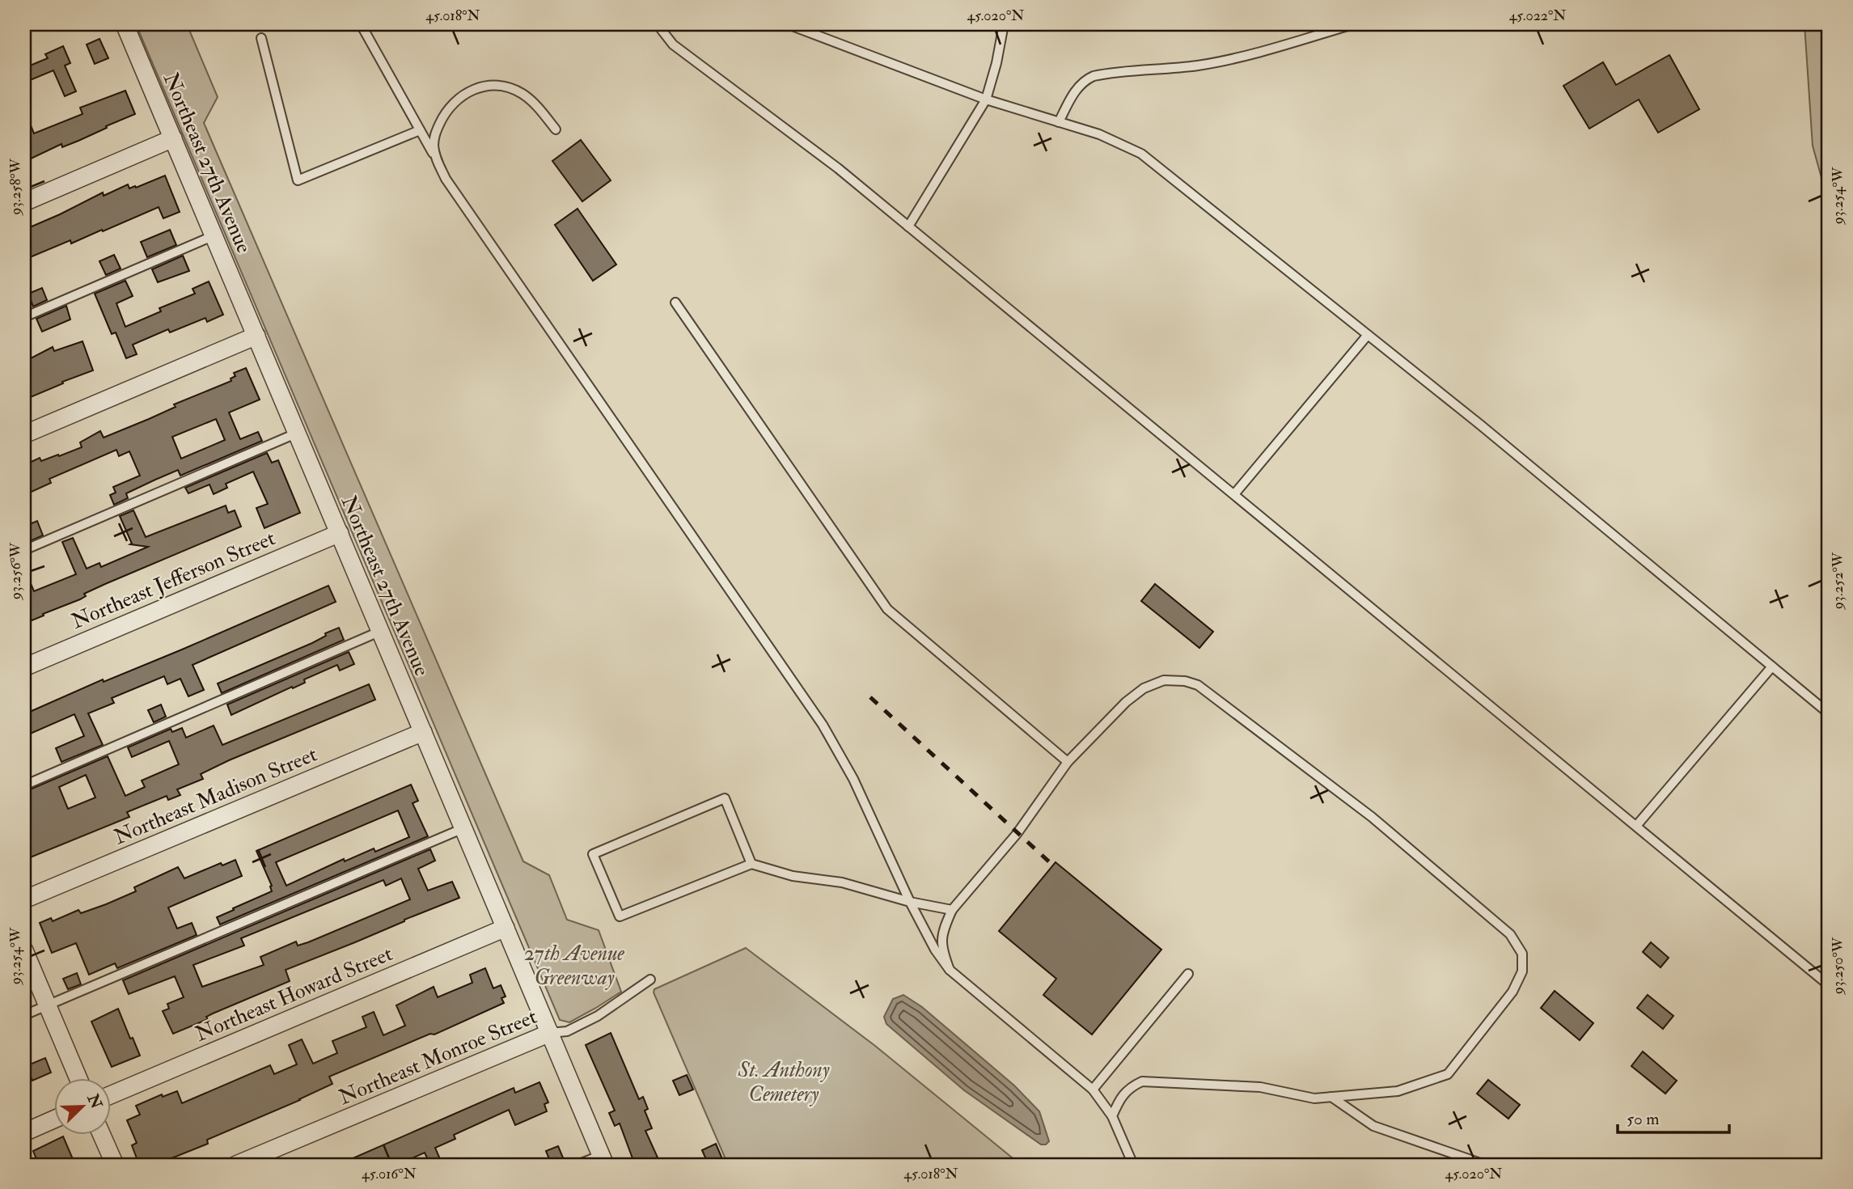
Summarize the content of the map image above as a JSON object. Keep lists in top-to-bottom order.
{
  "streets": {
    "street": [
      "Northeast 27th Avenue",
      "Northeast Jefferson Street",
      "Northeast Madison Street",
      "Northeast Howard Street",
      "Northeast Monroe Street"
    ]
  },
  "crossings": [
    ["Northeast 27th Avenue", "Northeast Jefferson Street"],
    ["Northeast 27th Avenue", "Northeast Madison Street"],
    ["Northeast 27th Avenue", "Northeast Howard Street"],
    ["Northeast 27th Avenue", "Northeast Monroe Street"]
  ],
  "parks": ["27th Avenue Greenway", "St. Anthony Cemetery"],
  "scale_bar": "50 m",
  "north": "top right",
  "coordinates": [
    "45.018°N",
    "45.020°N",
    "45.022°N",
    "93.258°W",
    "93.254°W",
    "93.256°W",
    "93.252°W",
    "93.250°W",
    "45.016°N"
  ]
}
